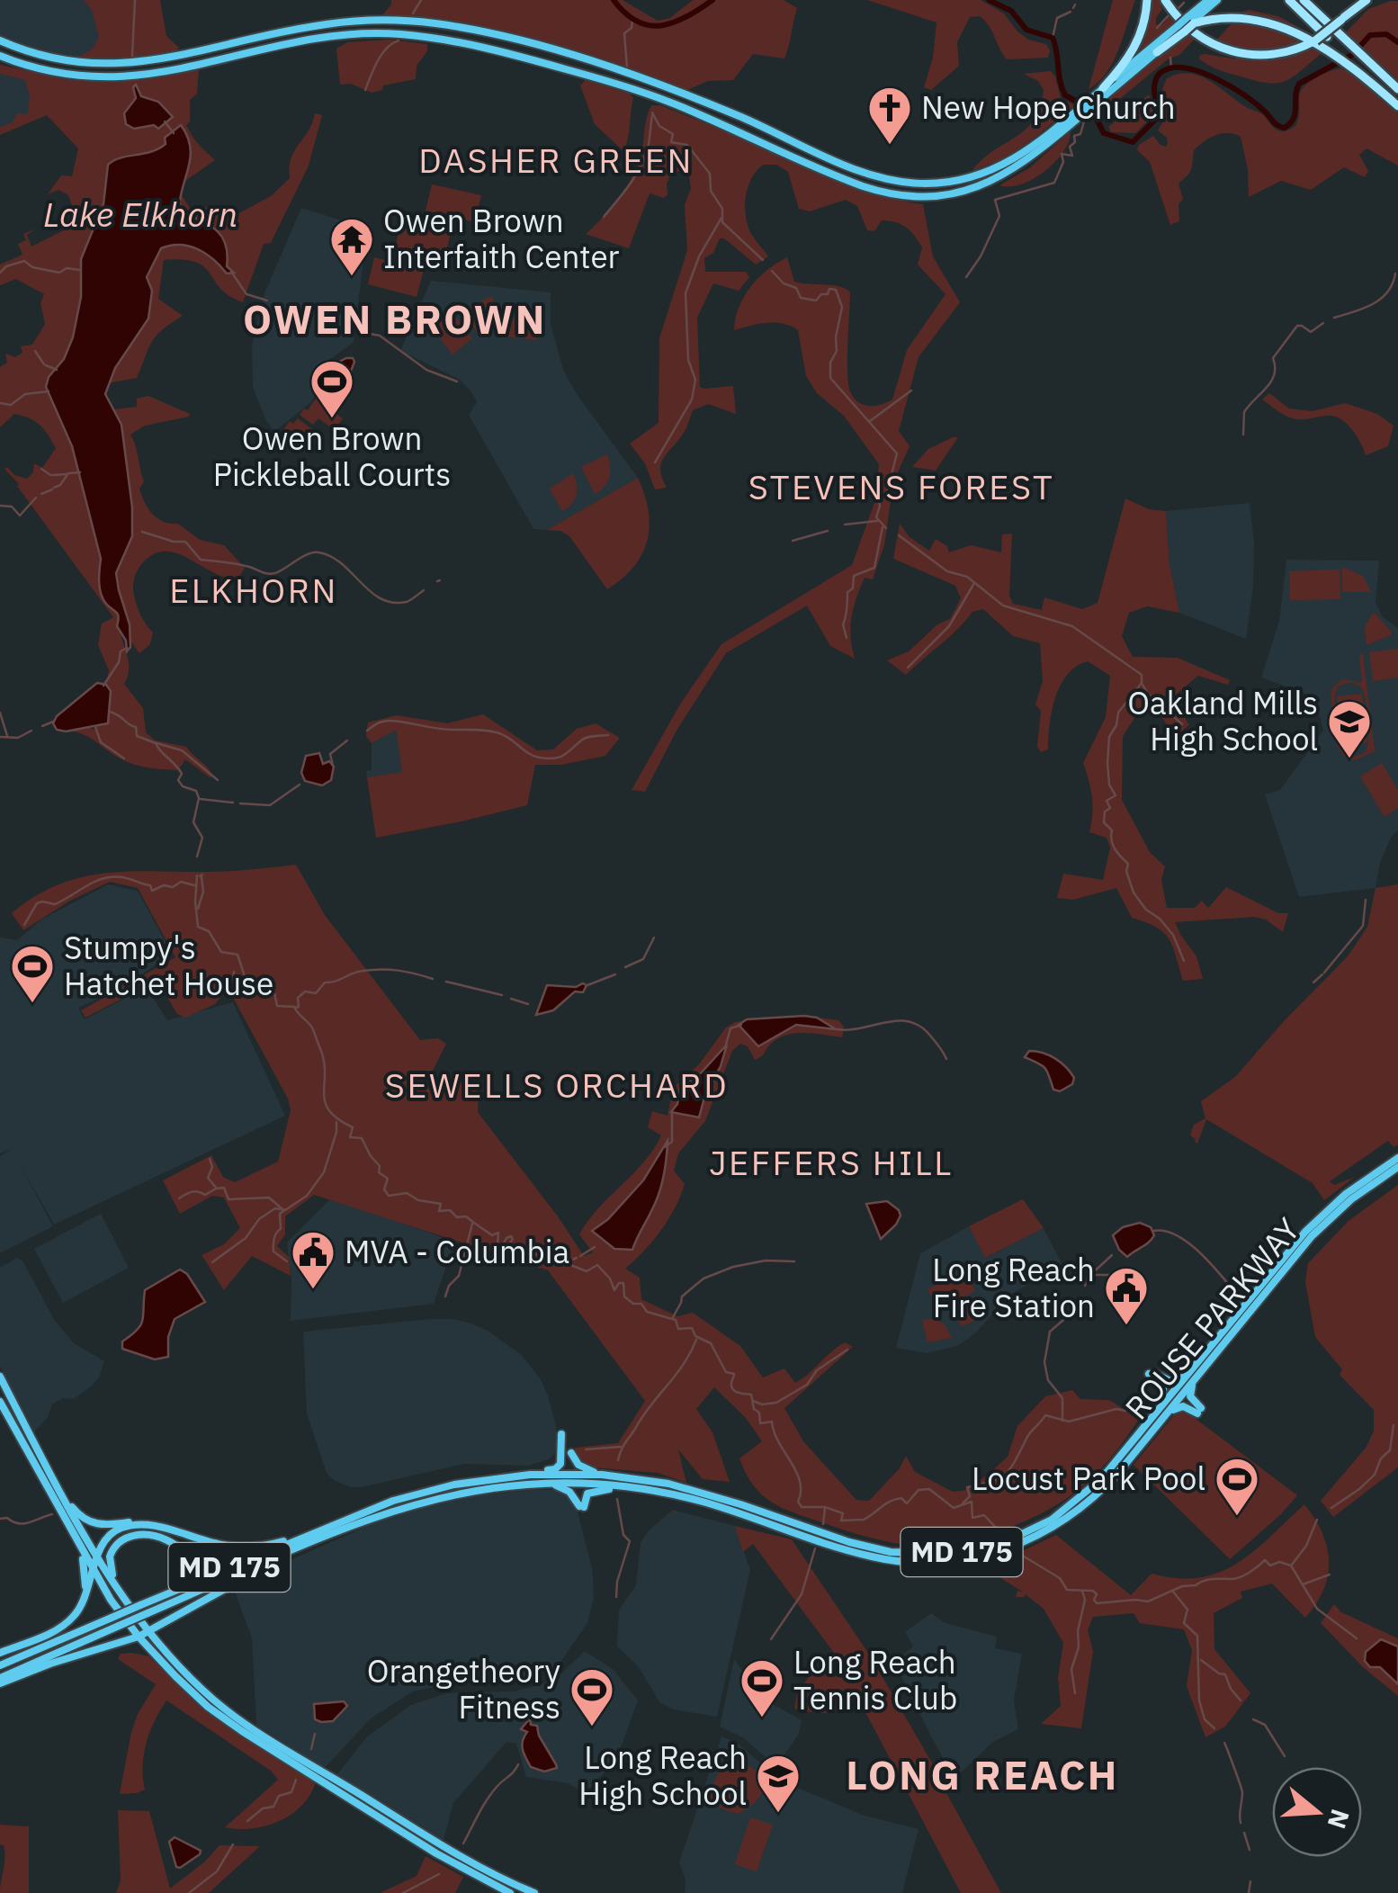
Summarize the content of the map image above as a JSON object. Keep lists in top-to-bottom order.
{
  "streets": {
    "main road": ["ROUSE PARKWAY", "MD 175"]
  },
  "districts": [
    "DASHER GREEN",
    "OWEN BROWN",
    "STEVENS FOREST",
    "ELKHORN",
    "SEWELLS ORCHARD",
    "JEFFERS HILL",
    "LONG REACH"
  ],
  "water": ["Lake Elkhorn"],
  "places": {
    "church": ["New Hope Church"],
    "temple": ["Owen Brown Interfaith Center"],
    "sports": [
      "Owen Brown Pickleball Courts",
      "Stumpy's Hatchet House",
      "Locust Park Pool",
      "Long Reach Tennis Club",
      "Orangetheory Fitness"
    ],
    "school or university": ["Oakland Mills High School", "Long Reach High School"],
    "public building": ["MVA - Columbia", "Long Reach Fire Station"]
  },
  "north": "right"
}
